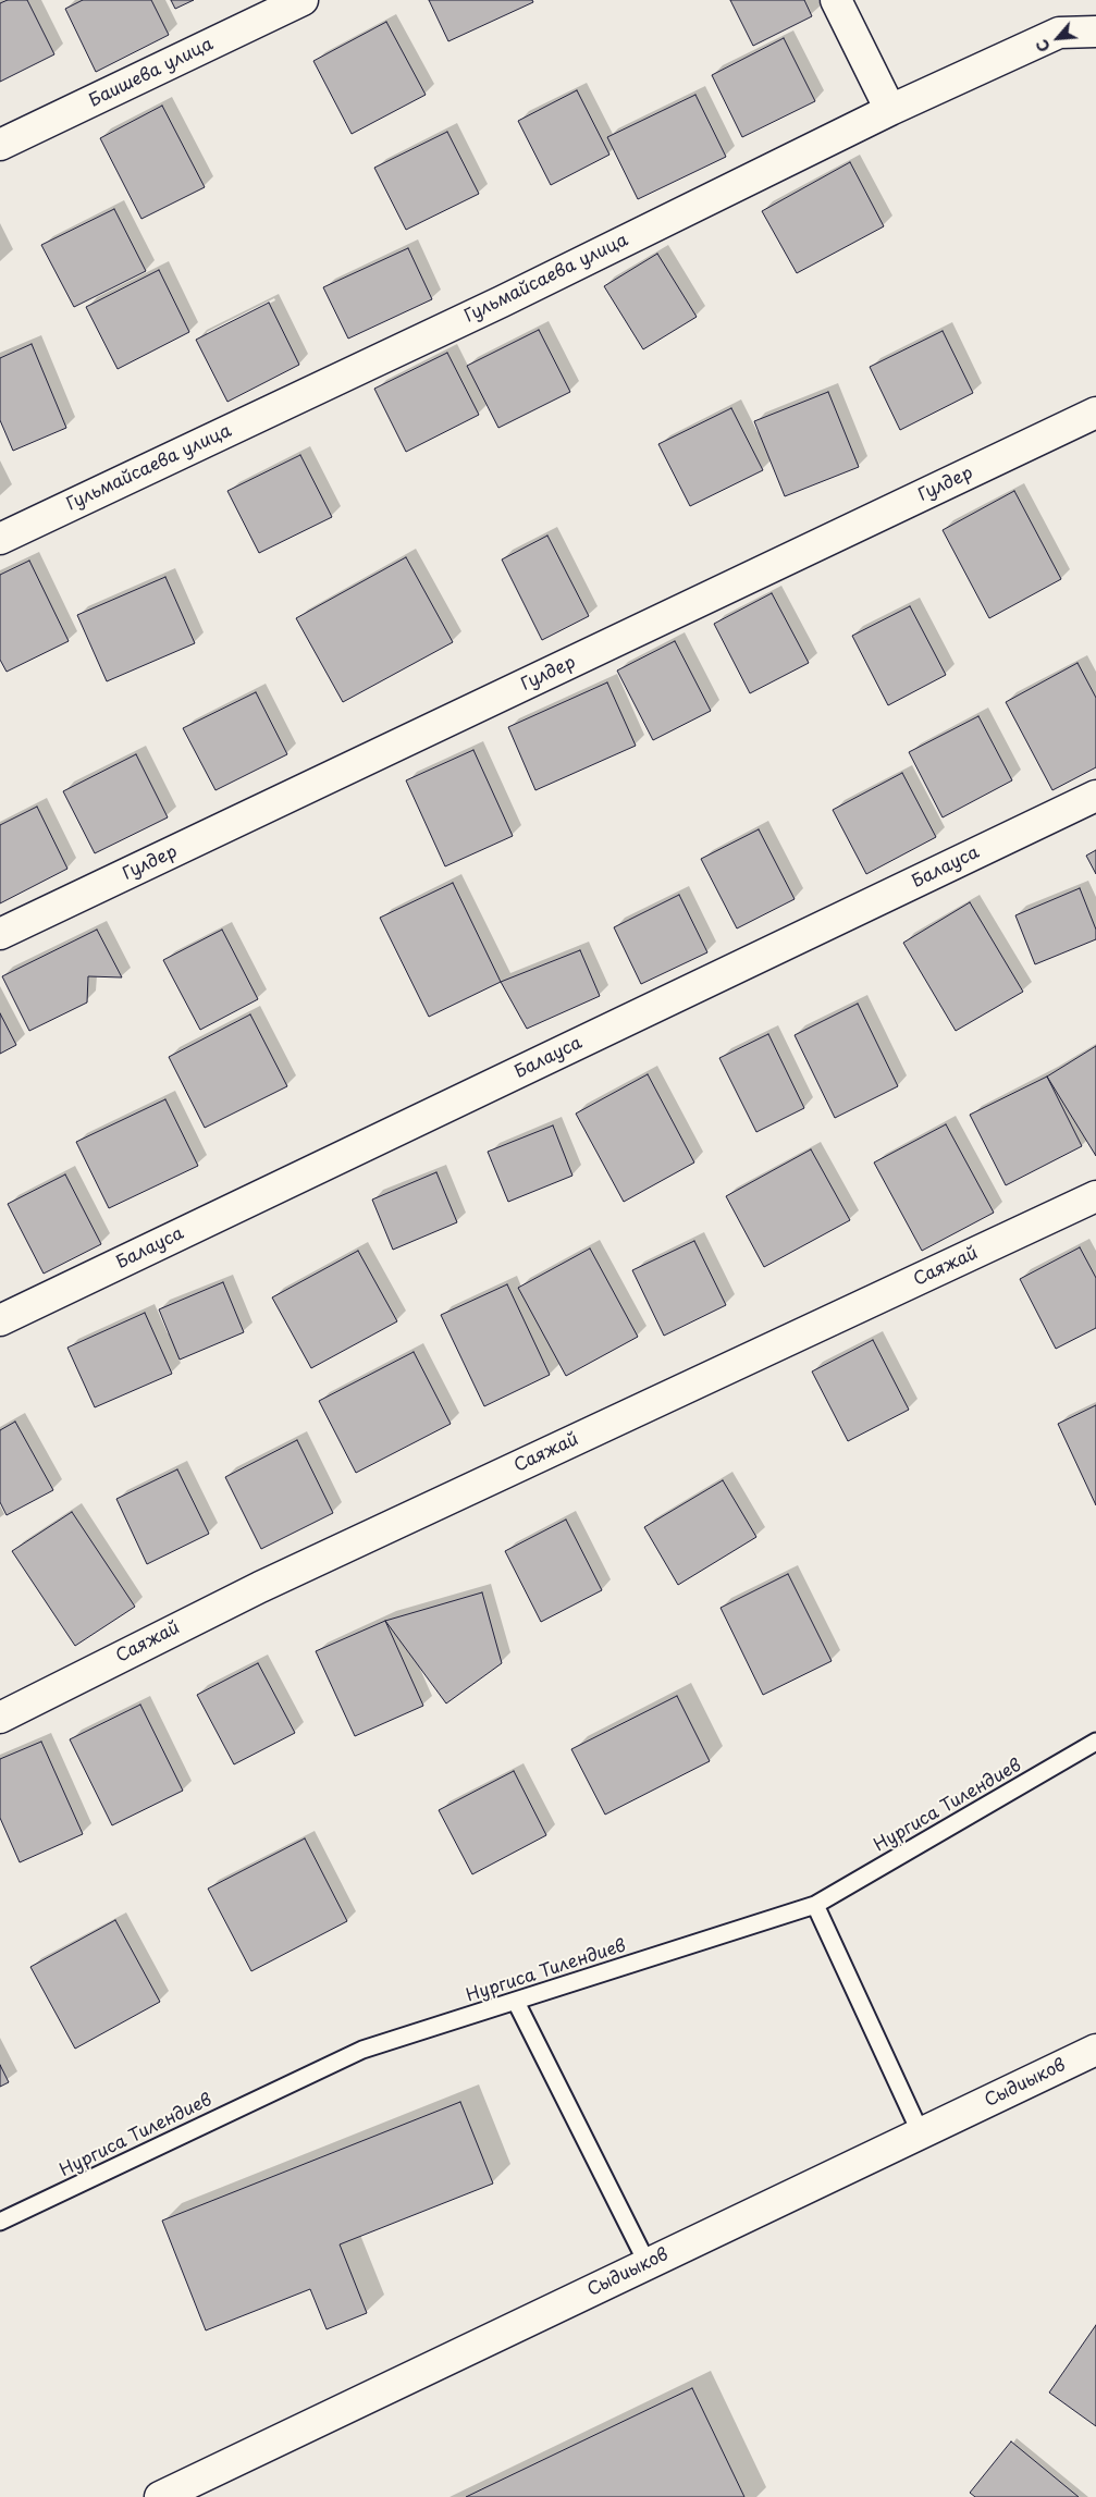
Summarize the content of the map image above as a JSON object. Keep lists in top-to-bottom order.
{
  "streets": {
    "street": [
      "Баишева улица",
      "Гульмайсаева улица",
      "Гулдер",
      "Балауса",
      "Саяжай",
      "Сыдиыков"
    ],
    "lane": ["Нургиса Тилендиев"]
  },
  "north": "bottom left"
}
